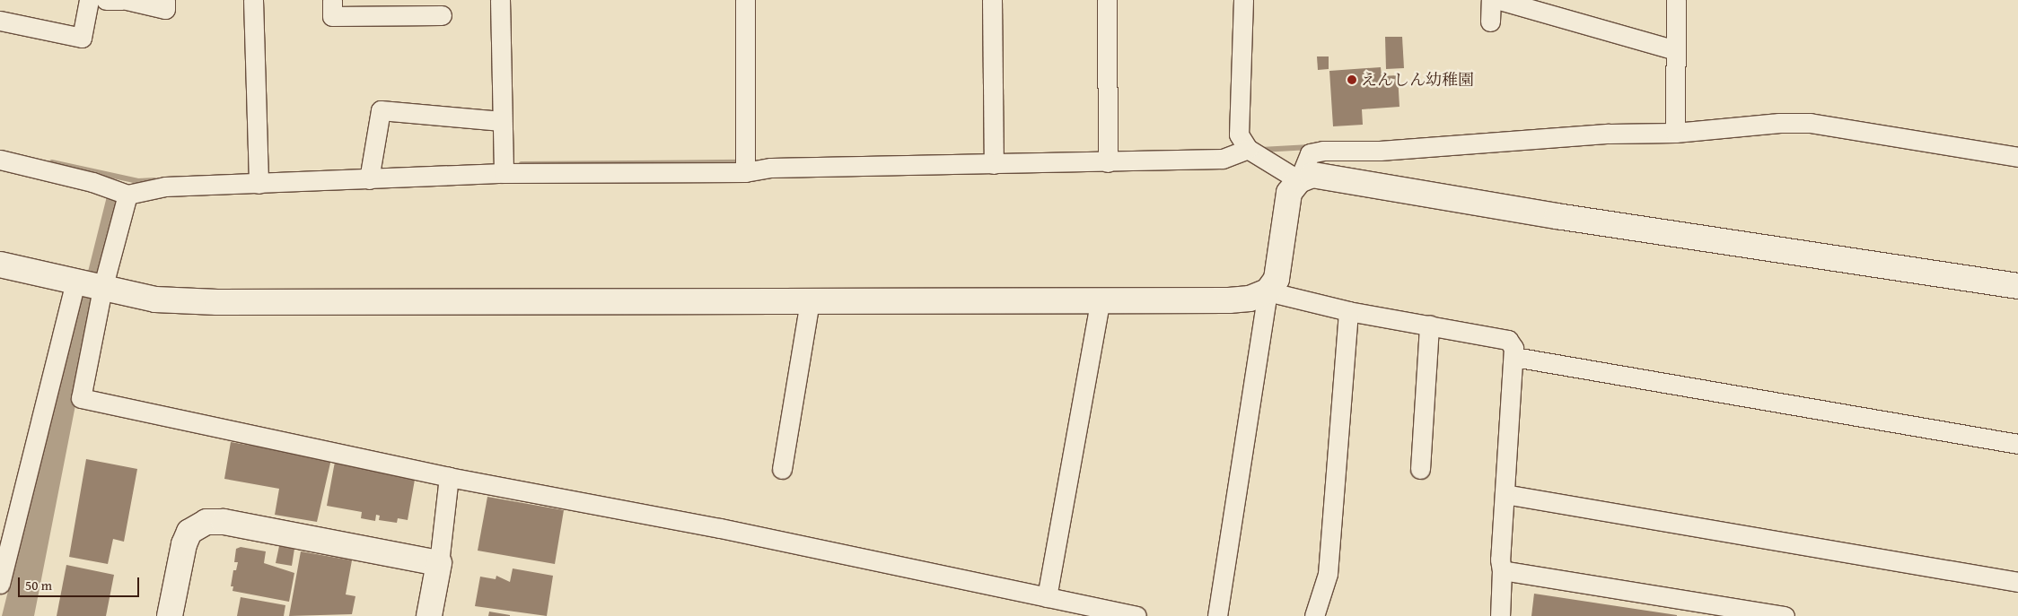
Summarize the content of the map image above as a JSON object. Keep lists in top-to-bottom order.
{
  "places": ["えんしん幼稚園"],
  "scale_bar": "50 m"
}
